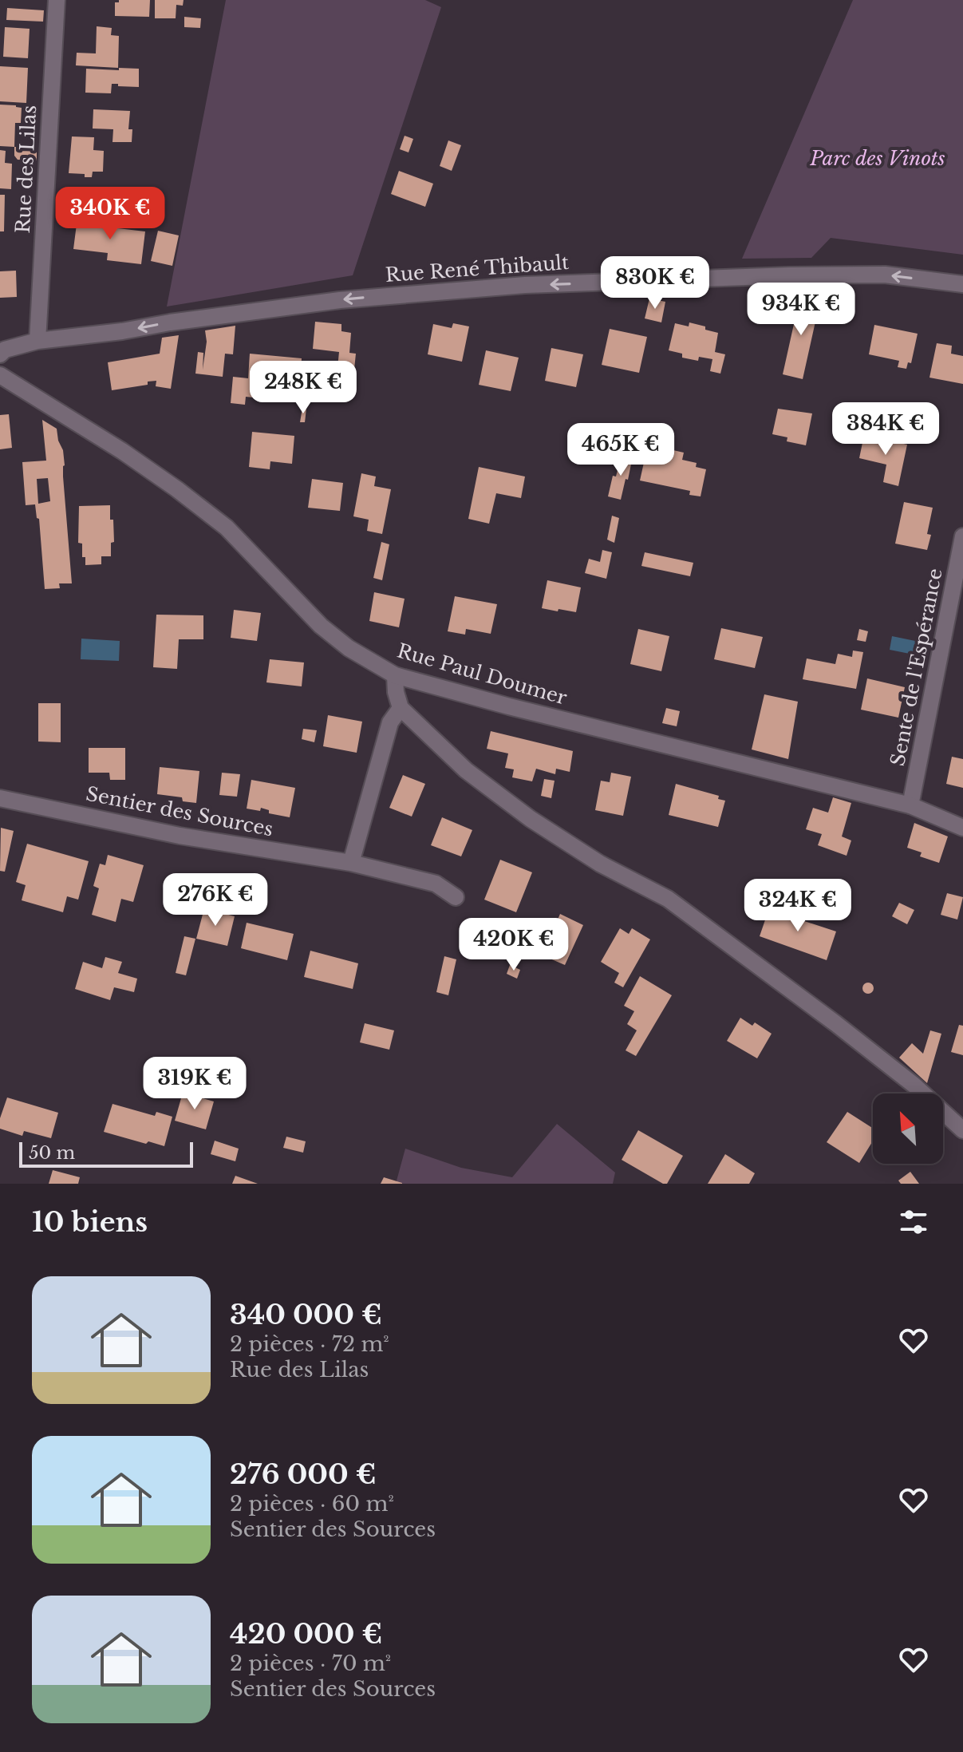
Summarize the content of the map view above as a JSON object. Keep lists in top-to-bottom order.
{
  "streets": {
    "street": [
      "Rue des Lilas",
      "Rue René Thibault",
      "Sente de l'Espérance",
      "Rue Paul Doumer",
      "Sentier des Sources"
    ]
  },
  "crossings": [
    ["Rue des Lilas", "Rue René Thibault"],
    ["Sente de l'Espérance", "Rue Paul Doumer"]
  ],
  "one_way": ["Rue René Thibault"],
  "parks": ["Parc des Vinots"],
  "scale_bar": "50 m",
  "north": "top left",
  "page": {
    "price": [
      "340K €",
      "830K €",
      "934K €",
      "248K €",
      "384K €",
      "465K €",
      "276K €",
      "324K €",
      "420K €",
      "319K €"
    ],
    "scale": "50 m",
    "heading": "10 biens",
    "list": [
      {
        "name": "340 000 €",
        "note": "2 pièces · 72 m² · Rue des Lilas"
      },
      {
        "name": "276 000 €",
        "note": "2 pièces · 60 m² · Sentier des Sources"
      },
      {
        "name": "420 000 €",
        "note": "2 pièces · 70 m² · Sentier des Sources"
      }
    ]
  }
}
